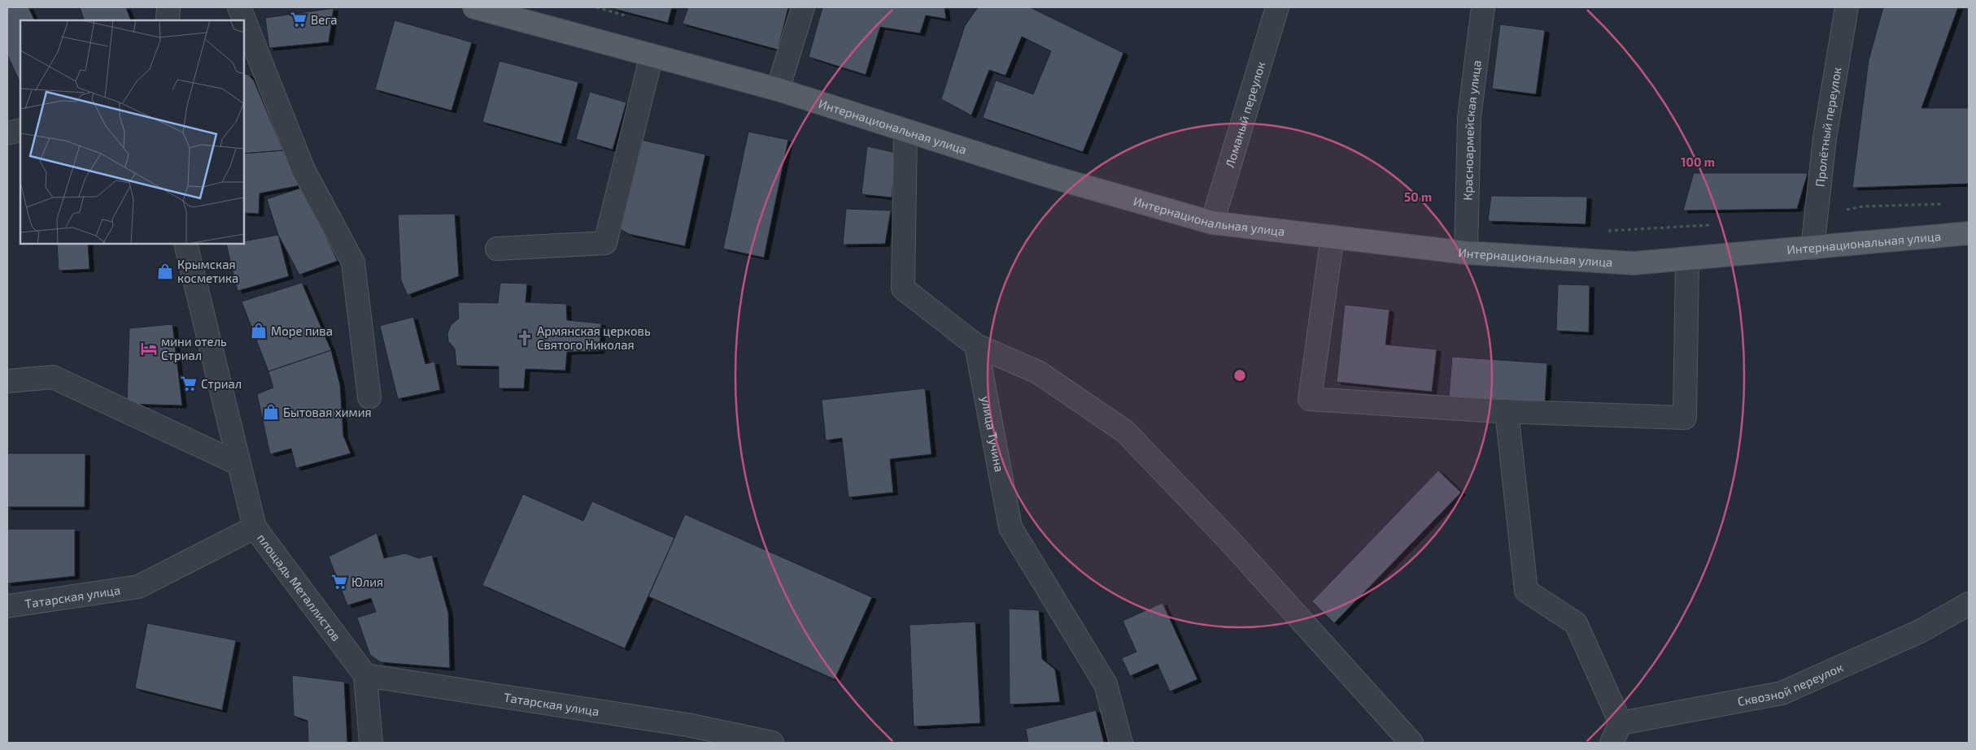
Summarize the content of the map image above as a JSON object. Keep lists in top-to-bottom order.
{
  "streets": {
    "main road": ["Интернациональная улица"],
    "street": [
      "Ломаный переулок",
      "Пролётный переулок",
      "Красноармейская улица",
      "улица Тучина",
      "площадь Металлистов",
      "Татарская улица",
      "Сквозной переулок"
    ]
  },
  "crossings": [
    ["Ломаный переулок", "Интернациональная улица"],
    ["Интернациональная улица", "Пролётный переулок"],
    ["Интернациональная улица", "Красноармейская улица"],
    ["площадь Металлистов", "Татарская улица"]
  ],
  "places": {
    "supermarket": ["Вега", "Стриал", "Юлия"],
    "shop": ["Крымская косметика", "Море пива", "Бытовая химия"],
    "church": ["Армянская церковь Святого Николая"],
    "hotel": ["мини отель Стриал"]
  },
  "rings": ["100 m", "50 m"]
}
